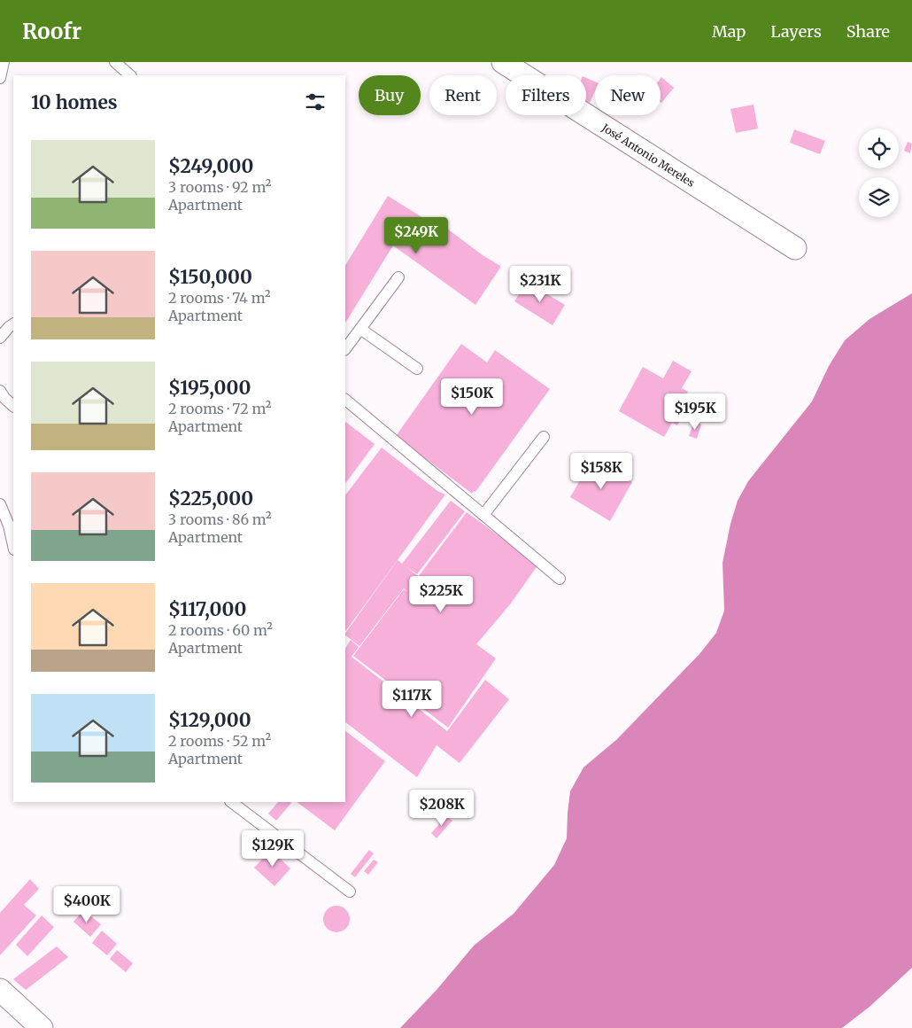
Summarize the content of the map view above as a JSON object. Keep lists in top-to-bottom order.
{
  "streets": {
    "street": ["José Antonio Mereles"]
  },
  "page": {
    "header": "Roofr",
    "nav": ["Map", "Layers", "Share"],
    "chip": [
      "Buy",
      "Rent",
      "Filters",
      "New"
    ],
    "heading": "10 homes",
    "list": [
      {
        "name": "$249,000",
        "note": "3 rooms · 92 m² · Apartment"
      },
      {
        "name": "$150,000",
        "note": "2 rooms · 74 m² · Apartment"
      },
      {
        "name": "$195,000",
        "note": "2 rooms · 72 m² · Apartment"
      },
      {
        "name": "$225,000",
        "note": "3 rooms · 86 m² · Apartment"
      },
      {
        "name": "$117,000",
        "note": "2 rooms · 60 m² · Apartment"
      },
      {
        "name": "$129,000",
        "note": "2 rooms · 52 m² · Apartment"
      }
    ],
    "price": [
      "$249K",
      "$231K",
      "$150K",
      "$195K",
      "$158K",
      "$225K",
      "$117K",
      "$208K",
      "$129K",
      "$400K"
    ]
  }
}
